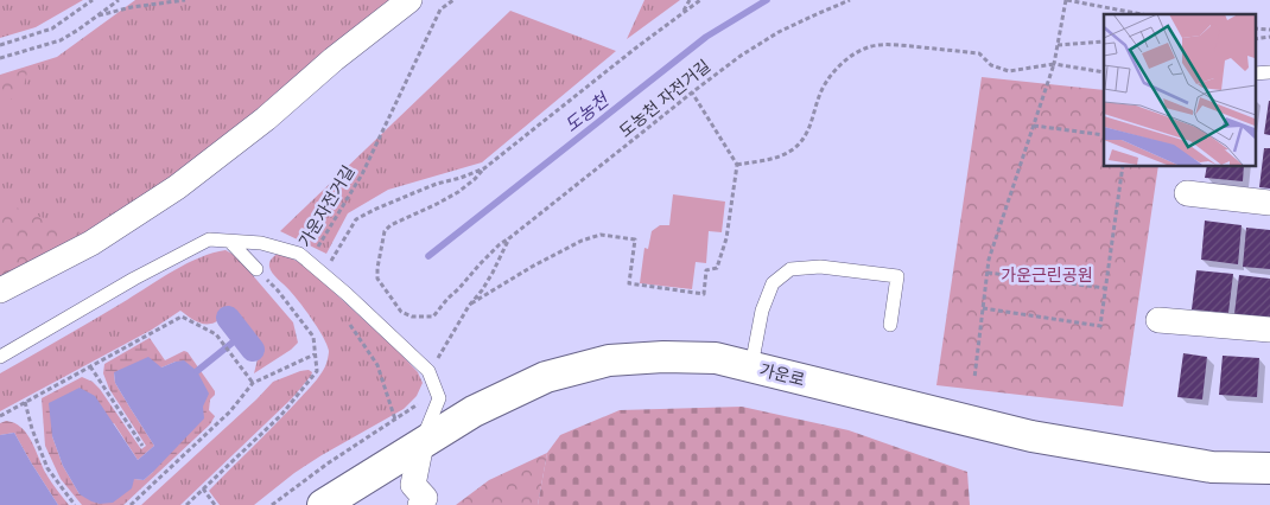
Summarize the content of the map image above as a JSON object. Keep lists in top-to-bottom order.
{
  "streets": {
    "street": ["가운로"],
    "path": ["도농천 자전거길", "가운자전거길"]
  },
  "water": ["도농천"],
  "parks": ["가운근린공원"]
}
